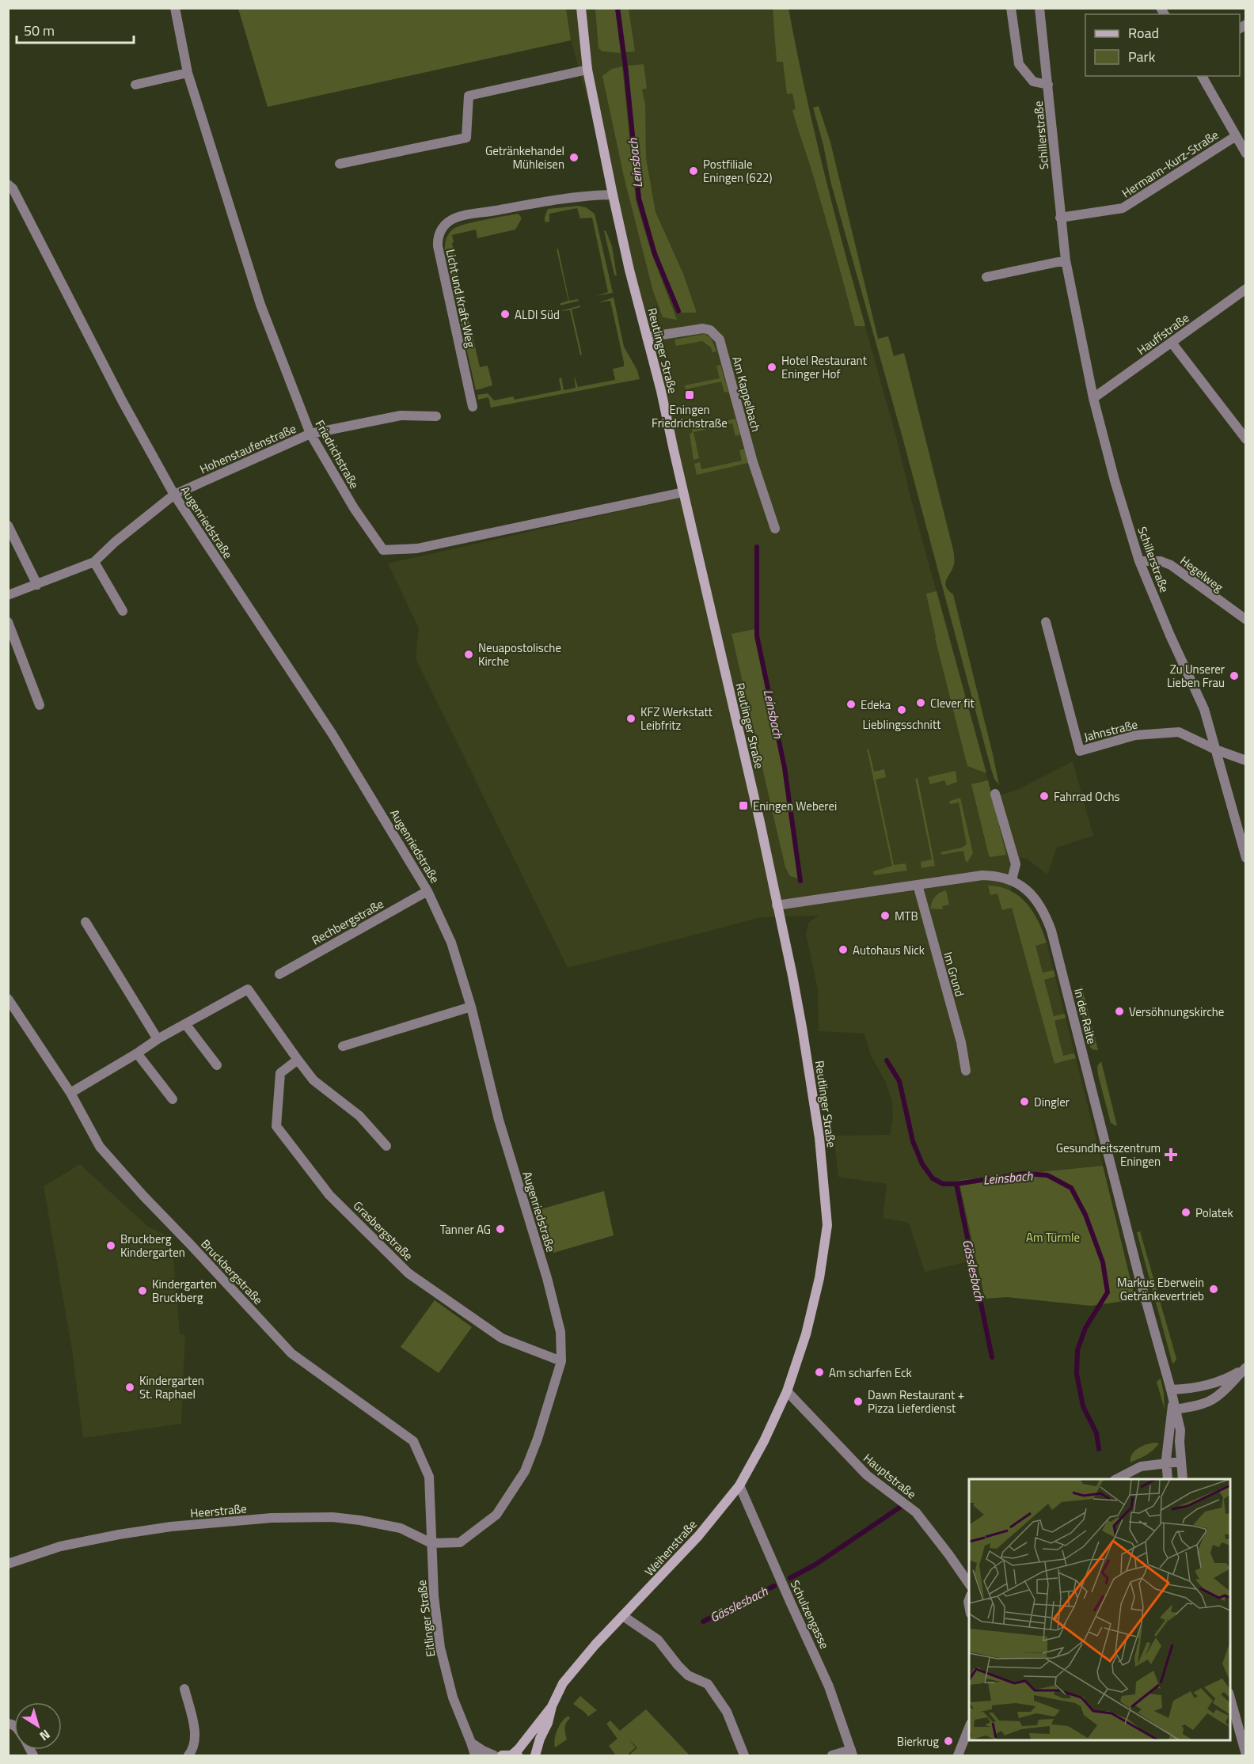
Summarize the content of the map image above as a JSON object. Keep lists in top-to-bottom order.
{
  "streets": {
    "main road": ["Reutlinger Straße", "Weihenstraße"],
    "street": [
      "Schillerstraße",
      "Hermann-Kurz-Straße",
      "Licht und Kraft-Weg",
      "Hauffstraße",
      "Am Kappelbach",
      "Hohenstaufenstraße",
      "Friedrichstraße",
      "Augenriedstraße",
      "Hegelweg",
      "Jahnstraße",
      "Rechbergstraße",
      "Im Grund",
      "In der Raite",
      "Grasbergstraße",
      "Bruckbergstraße",
      "Hauptstraße",
      "Heerstraße",
      "Schulzengasse",
      "Eitlinger Straße"
    ]
  },
  "crossings": [
    ["Schillerstraße", "Hermann-Kurz-Straße"],
    ["Schillerstraße", "Hauffstraße"],
    ["Schillerstraße", "Hegelweg"],
    ["Schillerstraße", "Jahnstraße"],
    ["Licht und Kraft-Weg", "Reutlinger Straße"],
    ["Reutlinger Straße", "Am Kappelbach"],
    ["Reutlinger Straße", "Friedrichstraße"],
    ["Reutlinger Straße", "In der Raite"],
    ["Reutlinger Straße", "Hauptstraße"],
    ["Reutlinger Straße", "Weihenstraße"],
    ["Hohenstaufenstraße", "Friedrichstraße"],
    ["Hohenstaufenstraße", "Augenriedstraße"],
    ["Augenriedstraße", "Rechbergstraße"],
    ["Augenriedstraße", "Grasbergstraße"],
    ["Augenriedstraße", "Bruckbergstraße"],
    ["Augenriedstraße", "Heerstraße"],
    ["Augenriedstraße", "Eitlinger Straße"],
    ["Im Grund", "In der Raite"],
    ["Bruckbergstraße", "Heerstraße"],
    ["Bruckbergstraße", "Eitlinger Straße"],
    ["Hauptstraße", "Weihenstraße"],
    ["Heerstraße", "Eitlinger Straße"],
    ["Weihenstraße", "Schulzengasse"]
  ],
  "water": ["Leinsbach", "Gässlesbach"],
  "parks": ["Am Türmle"],
  "places": {
    "other": [
      "Getränkehandel Mühleisen",
      "Postfiliale Eningen (622)",
      "ALDI Süd",
      "Hotel Restaurant Eninger Hof",
      "Neuapostolische Kirche",
      "Zu Unserer Lieben Frau",
      "Clever fit",
      "Edeka",
      "Lieblingsschnitt",
      "KFZ Werkstatt Leibfritz",
      "Fahrrad Ochs",
      "MTB",
      "Autohaus Nick",
      "Versöhnungskirche",
      "Dingler",
      "Polatek",
      "Tanner AG",
      "Bruckberg Kindergarten",
      "Markus Eberwein Getränkevertrieb",
      "Kindergarten Bruckberg",
      "Am scharfen Eck",
      "Kindergarten St. Raphael",
      "Dawn Restaurant + Pizza Lieferdienst",
      "Bierkrug"
    ],
    "transit": ["Eningen Friedrichstraße", "Eningen Weberei"],
    "health": ["Gesundheitszentrum Eningen"]
  },
  "legend": ["Road", "Park"],
  "scale_bar": "50 m",
  "north": "bottom right"
}
